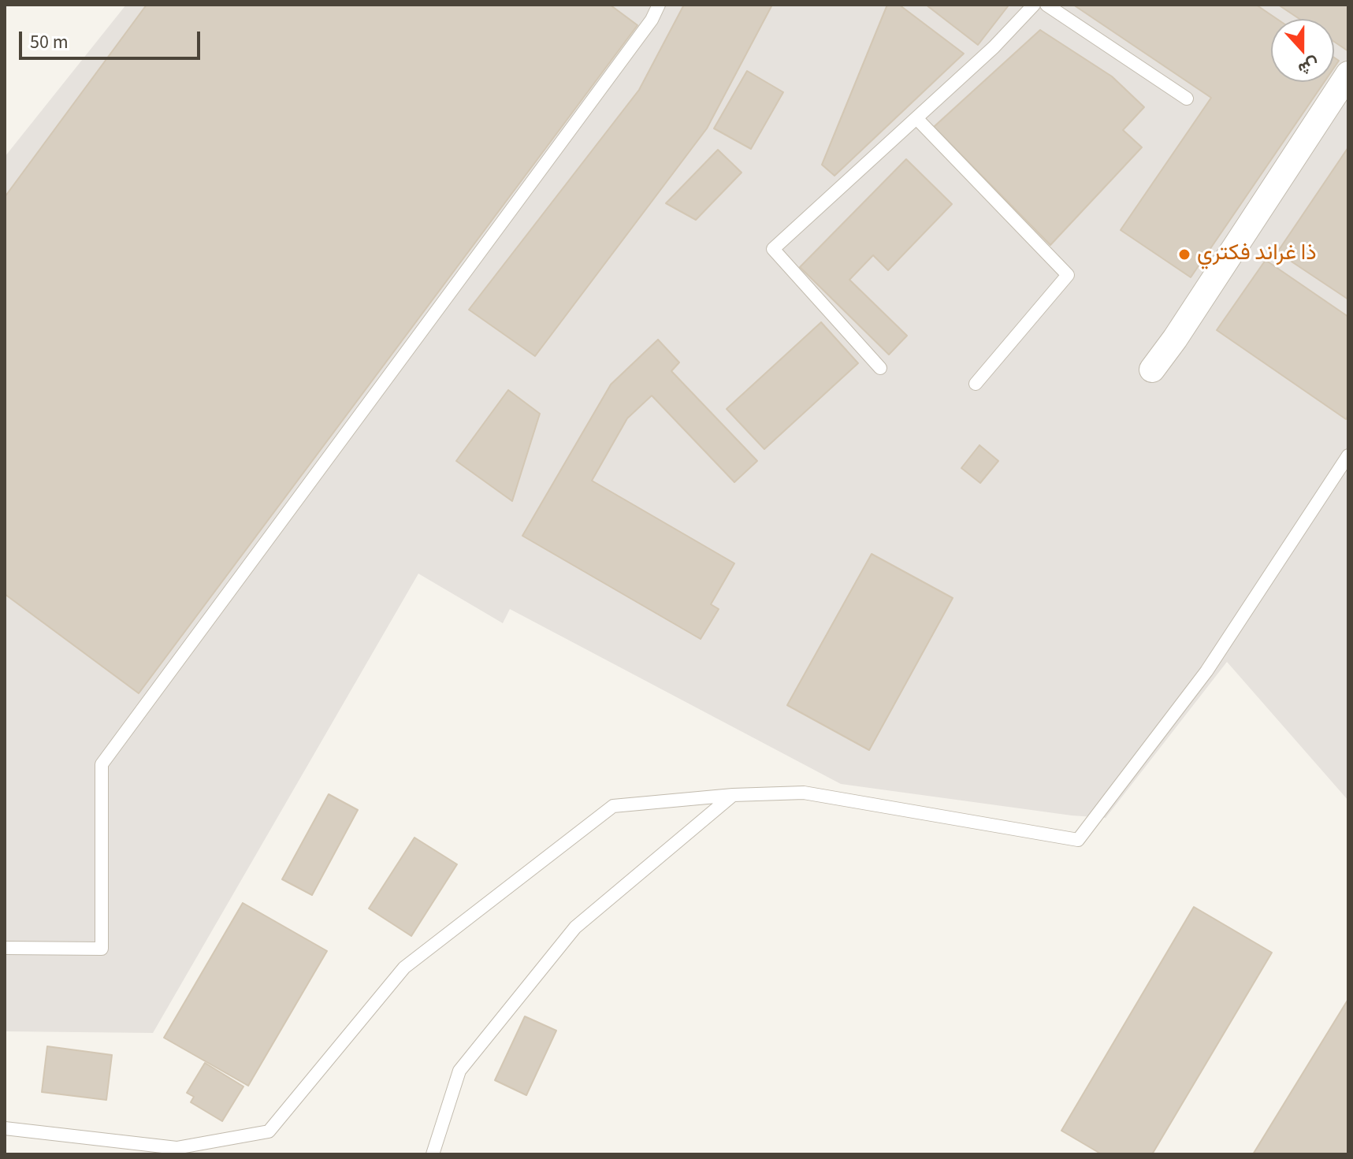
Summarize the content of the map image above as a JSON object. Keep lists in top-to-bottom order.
{
  "places": ["ذا غراند فكتري"],
  "scale_bar": "50 m",
  "north": "bottom"
}
